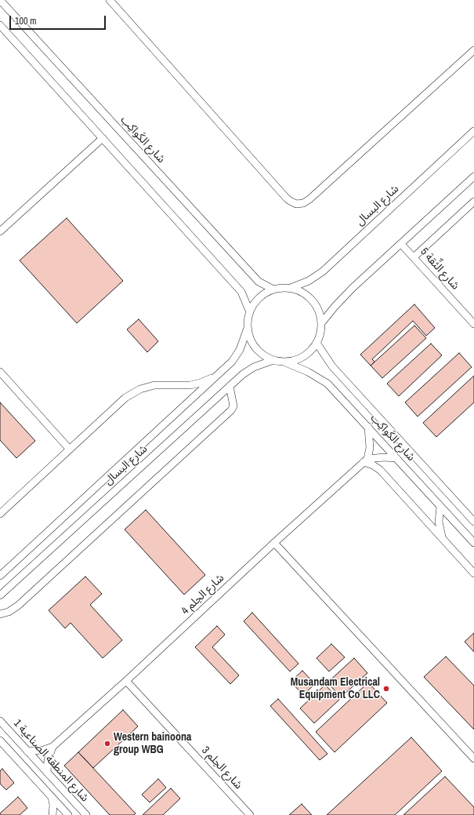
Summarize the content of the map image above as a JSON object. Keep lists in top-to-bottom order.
{
  "streets": {
    "street": [
      "شارع الكَواكِب",
      "شارع البسال",
      "شارع الثِّقة 5",
      "شارع الحِلم 4",
      "شارع المنطقة الصناعية 1",
      "شارع الحِلم 3"
    ]
  },
  "crossings": [
    ["شارع الكَواكِب", "شارع البسال"],
    ["شارع الحِلم 4", "شارع المنطقة الصناعية 1"],
    ["شارع الحِلم 4", "شارع الحِلم 3"]
  ],
  "places": ["Musandam Electrical Equipment Co LLC", "Western bainoona group WBG"],
  "scale_bar": "100 m"
}
